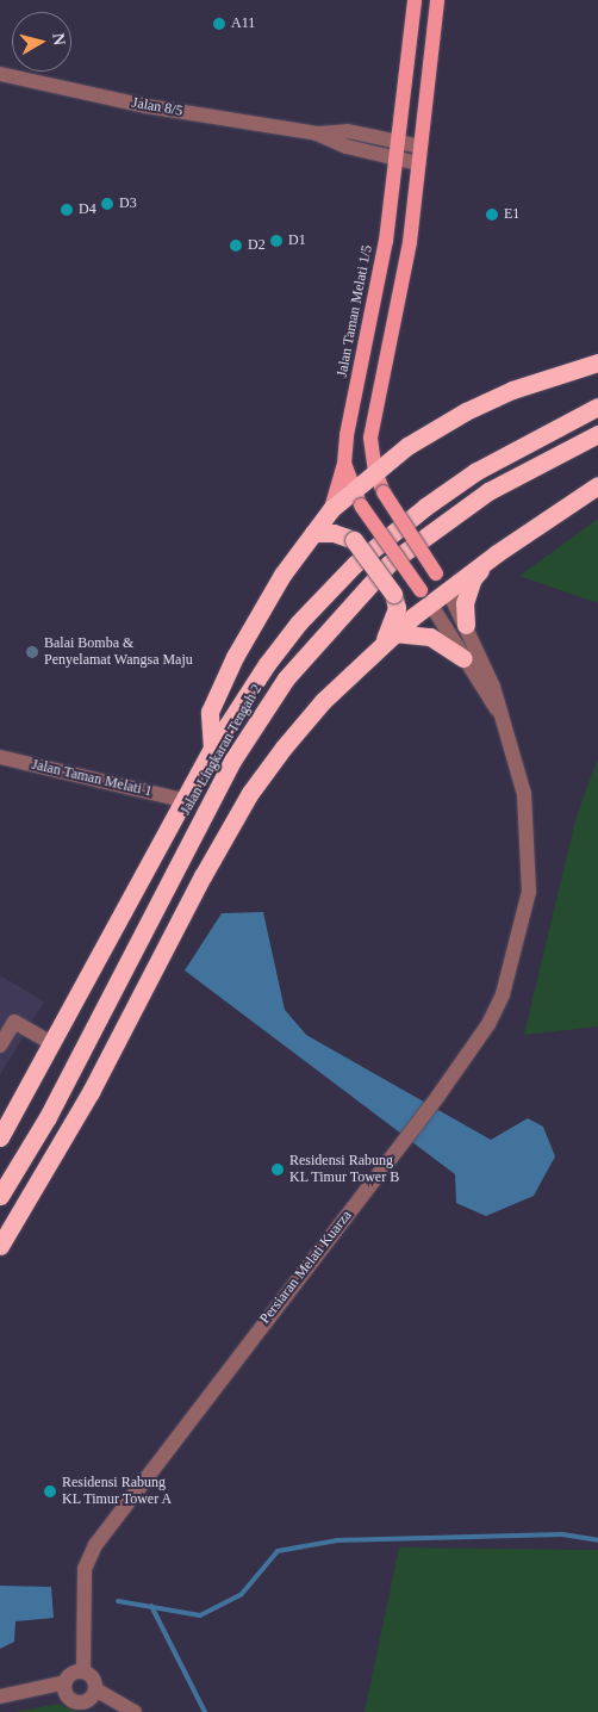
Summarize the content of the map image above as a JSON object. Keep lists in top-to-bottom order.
{
  "streets": {
    "highway": ["Jalan Lingkaran Tengah 2"],
    "main road": ["Jalan Taman Melati 1/5"],
    "street": ["Jalan 8/5", "Jalan Taman Melati 1", "Persiaran Melati Kuarza"]
  },
  "crossings": [
    ["Jalan 8/5", "Jalan Taman Melati 1/5"],
    ["Jalan Taman Melati 1/5", "Persiaran Melati Kuarza"],
    ["Jalan Lingkaran Tengah 2", "Jalan Taman Melati 1"]
  ],
  "places": [
    "A11",
    "D3",
    "D4",
    "E1",
    "D1",
    "D2",
    "Balai Bomba & Penyelamat Wangsa Maju",
    "Residensi Rabung KL Timur Tower B",
    "Residensi Rabung KL Timur Tower A"
  ],
  "north": "right"
}
